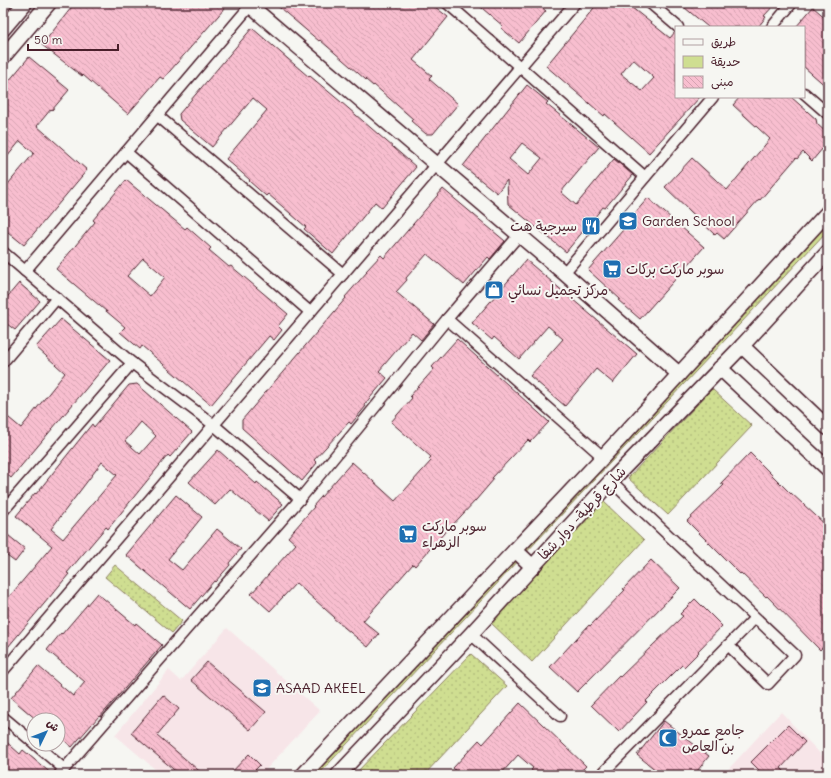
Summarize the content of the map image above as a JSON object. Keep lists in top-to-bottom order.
{
  "streets": {
    "main road": ["شارع قرطبة- دوار شفا"]
  },
  "places": {
    "school or university": ["Garden School", "ASAAD AKEEL"],
    "restaurant": ["سيرجية هت"],
    "supermarket": ["سوبر ماركت بركات", "سوبر ماركت الزهراء"],
    "shop": ["مركز تجميل نسائي"],
    "mosque": ["جامع عمرو بن العاص"]
  },
  "legend": ["طريق", "حديقة", "مبنى"],
  "scale_bar": "50 m",
  "north": "top right"
}
